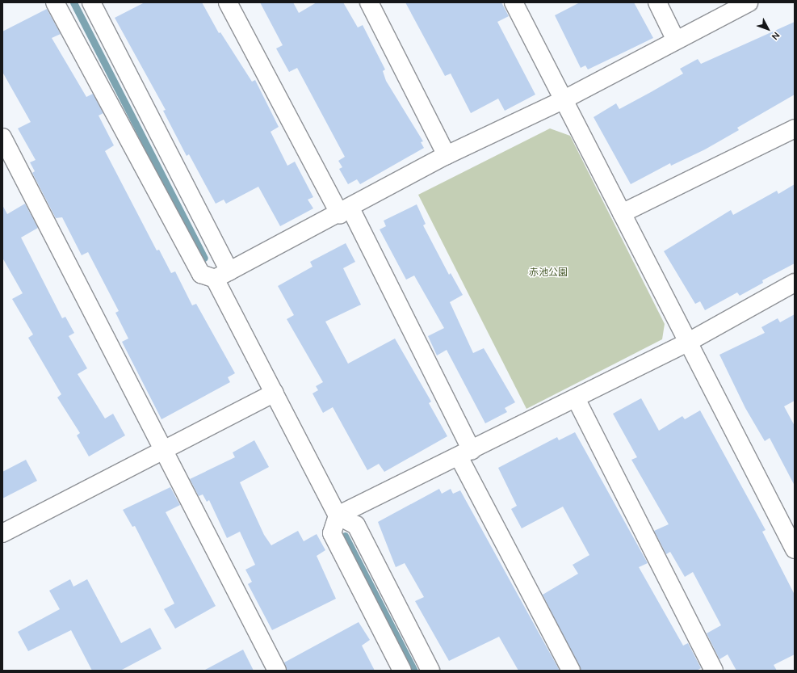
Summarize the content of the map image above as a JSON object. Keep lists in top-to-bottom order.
{
  "parks": ["赤池公園"],
  "north": "bottom right"
}
